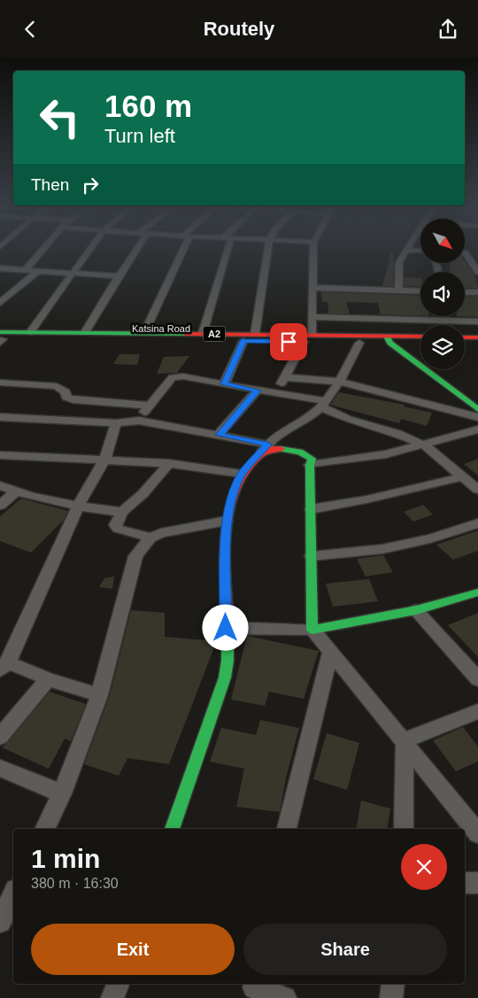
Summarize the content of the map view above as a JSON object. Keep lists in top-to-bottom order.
{
  "streets": {
    "main road": ["Katsina Road", "A2"]
  },
  "crossings": [
    ["Katsina Road", "A2"]
  ],
  "north": "bottom right",
  "page": {
    "header": "Routely",
    "turn": ["160 m", "Turn left"],
    "then": "Then",
    "heading": ["1 min", "380 m · 16:30"],
    "buttons": ["Exit", "Share"]
  }
}
